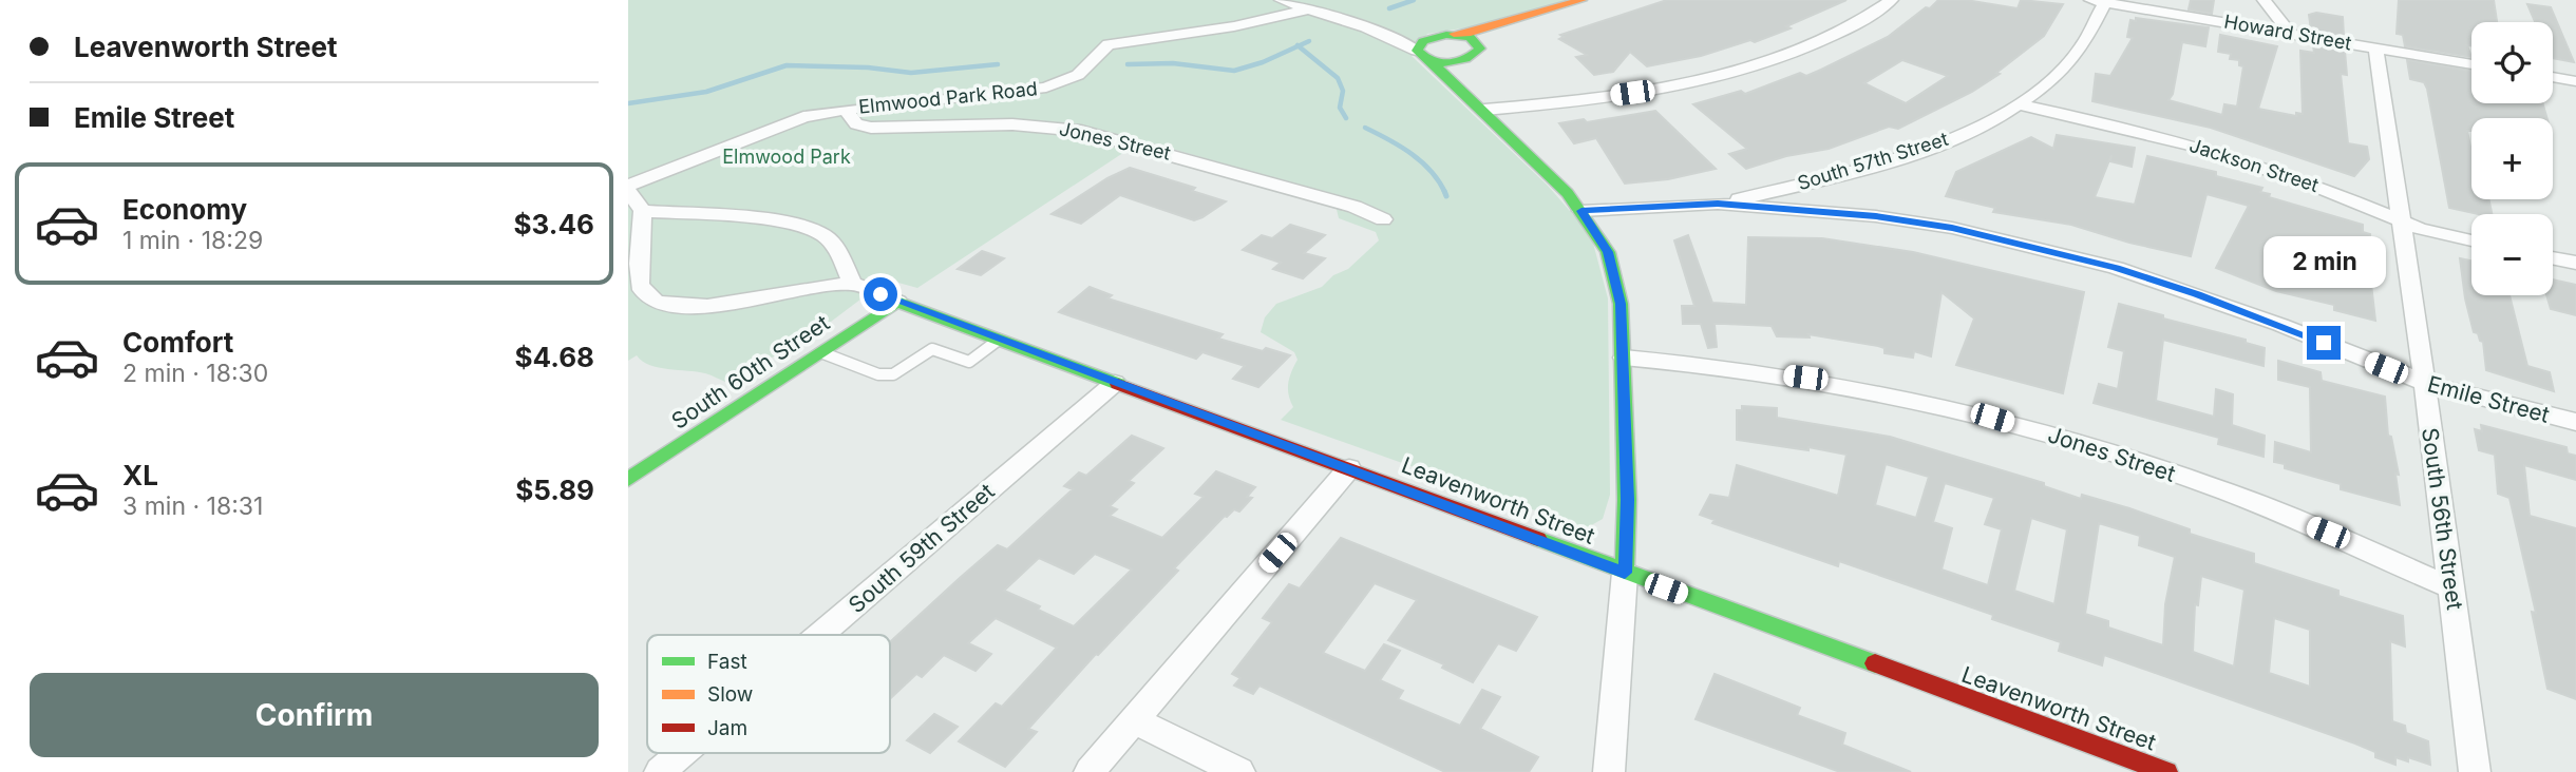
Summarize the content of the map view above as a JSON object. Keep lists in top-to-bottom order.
{
  "streets": {
    "street": [
      "Howard Street",
      "Elmwood Park Road",
      "Jones Street",
      "South 57th Street",
      "Jackson Street",
      "South 60th Street",
      "Emile Street",
      "Leavenworth Street",
      "South 56th Street",
      "South 59th Street"
    ]
  },
  "crossings": [
    ["Howard Street", "South 57th Street"],
    ["Howard Street", "South 56th Street"],
    ["Elmwood Park Road", "Jones Street"],
    ["Jones Street", "South 56th Street"],
    ["South 57th Street", "Jackson Street"],
    ["South 57th Street", "Emile Street"],
    ["Jackson Street", "South 56th Street"],
    ["South 60th Street", "Leavenworth Street"],
    ["Emile Street", "South 56th Street"],
    ["Leavenworth Street", "South 59th Street"]
  ],
  "parks": ["Elmwood Park"],
  "legend": ["Fast", "Slow", "Jam"],
  "page": {
    "banner": ["Leavenworth Street", "Emile Street"],
    "map_buttons": ["+", "−"],
    "list": [
      {
        "name": "Economy",
        "note": "1 min · 18:29",
        "value": "$3.46"
      },
      {
        "name": "Comfort",
        "note": "2 min · 18:30",
        "value": "$4.68"
      },
      {
        "name": "XL",
        "note": "3 min · 18:31",
        "value": "$5.89"
      }
    ],
    "bubble": "2 min",
    "buttons": "Confirm"
  }
}
